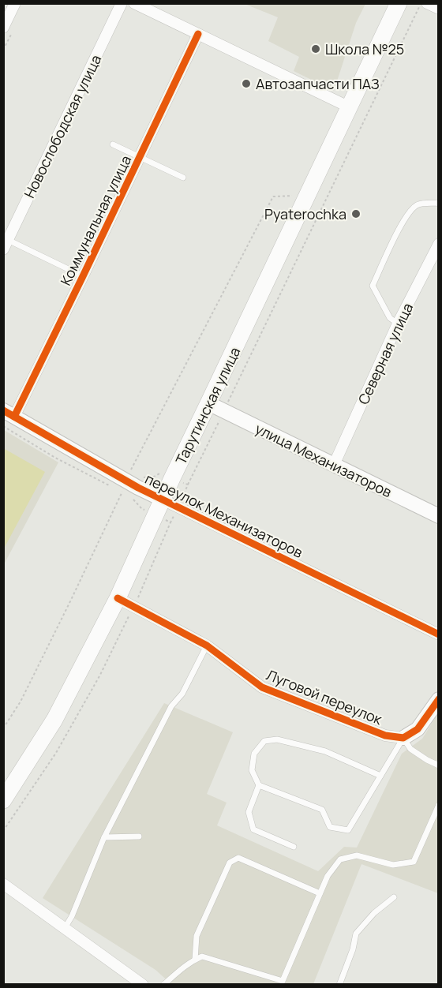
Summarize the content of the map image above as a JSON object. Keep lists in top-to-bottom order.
{
  "streets": {
    "main road": ["Тарутинская улица"],
    "street": [
      "Новослободская улица",
      "Коммунальная улица",
      "Северная улица",
      "улица Механизаторов",
      "переулок Механизаторов",
      "Луговой переулок"
    ]
  },
  "crossings": [
    ["Коммунальная улица", "переулок Механизаторов"],
    ["Северная улица", "улица Механизаторов"],
    ["Тарутинская улица", "улица Механизаторов"],
    ["Тарутинская улица", "переулок Механизаторов"],
    ["Тарутинская улица", "Луговой переулок"]
  ],
  "places": ["Школа №25", "Автозапчасти ПАЗ", "Pyaterochka"]
}
